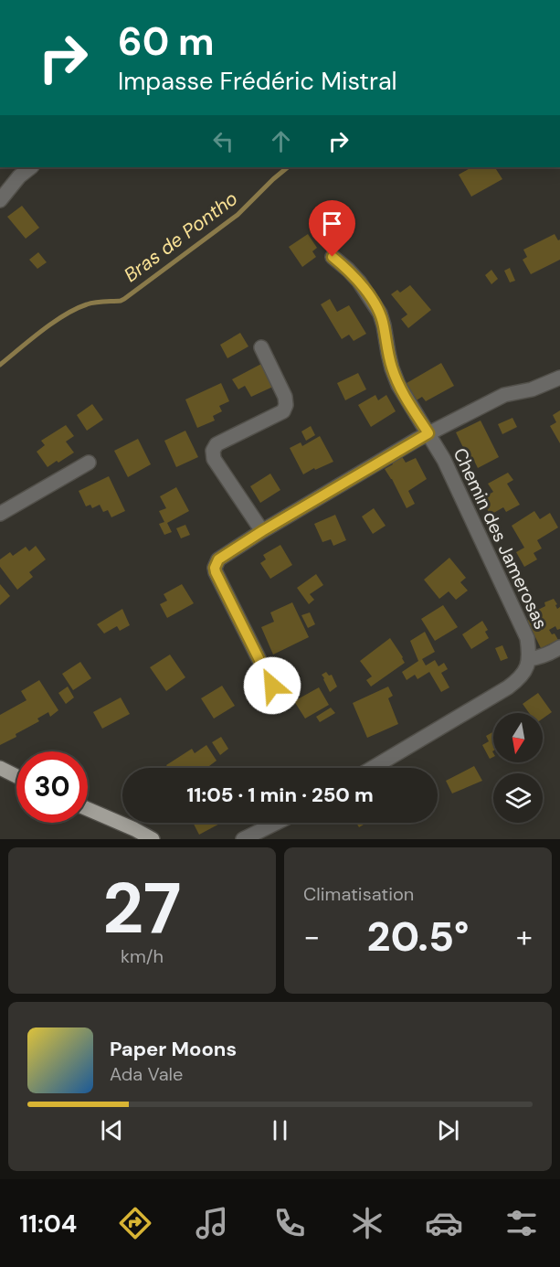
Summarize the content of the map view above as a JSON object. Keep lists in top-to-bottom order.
{
  "streets": {
    "street": ["Chemin des Jamerosas"]
  },
  "water": ["Bras de Pontho"],
  "north": "bottom",
  "page": {
    "turn": ["60 m", "Impasse Frédéric Mistral"],
    "limit": "30",
    "trip": "11:05 · 1 min · 250 m",
    "tile": [
      ["27", "km/h"],
      "Climatisation"
    ],
    "heat": ["−", "20.5°", "+"],
    "song": ["Paper Moons", "Ada Vale"],
    "tabs": "11:04"
  }
}
